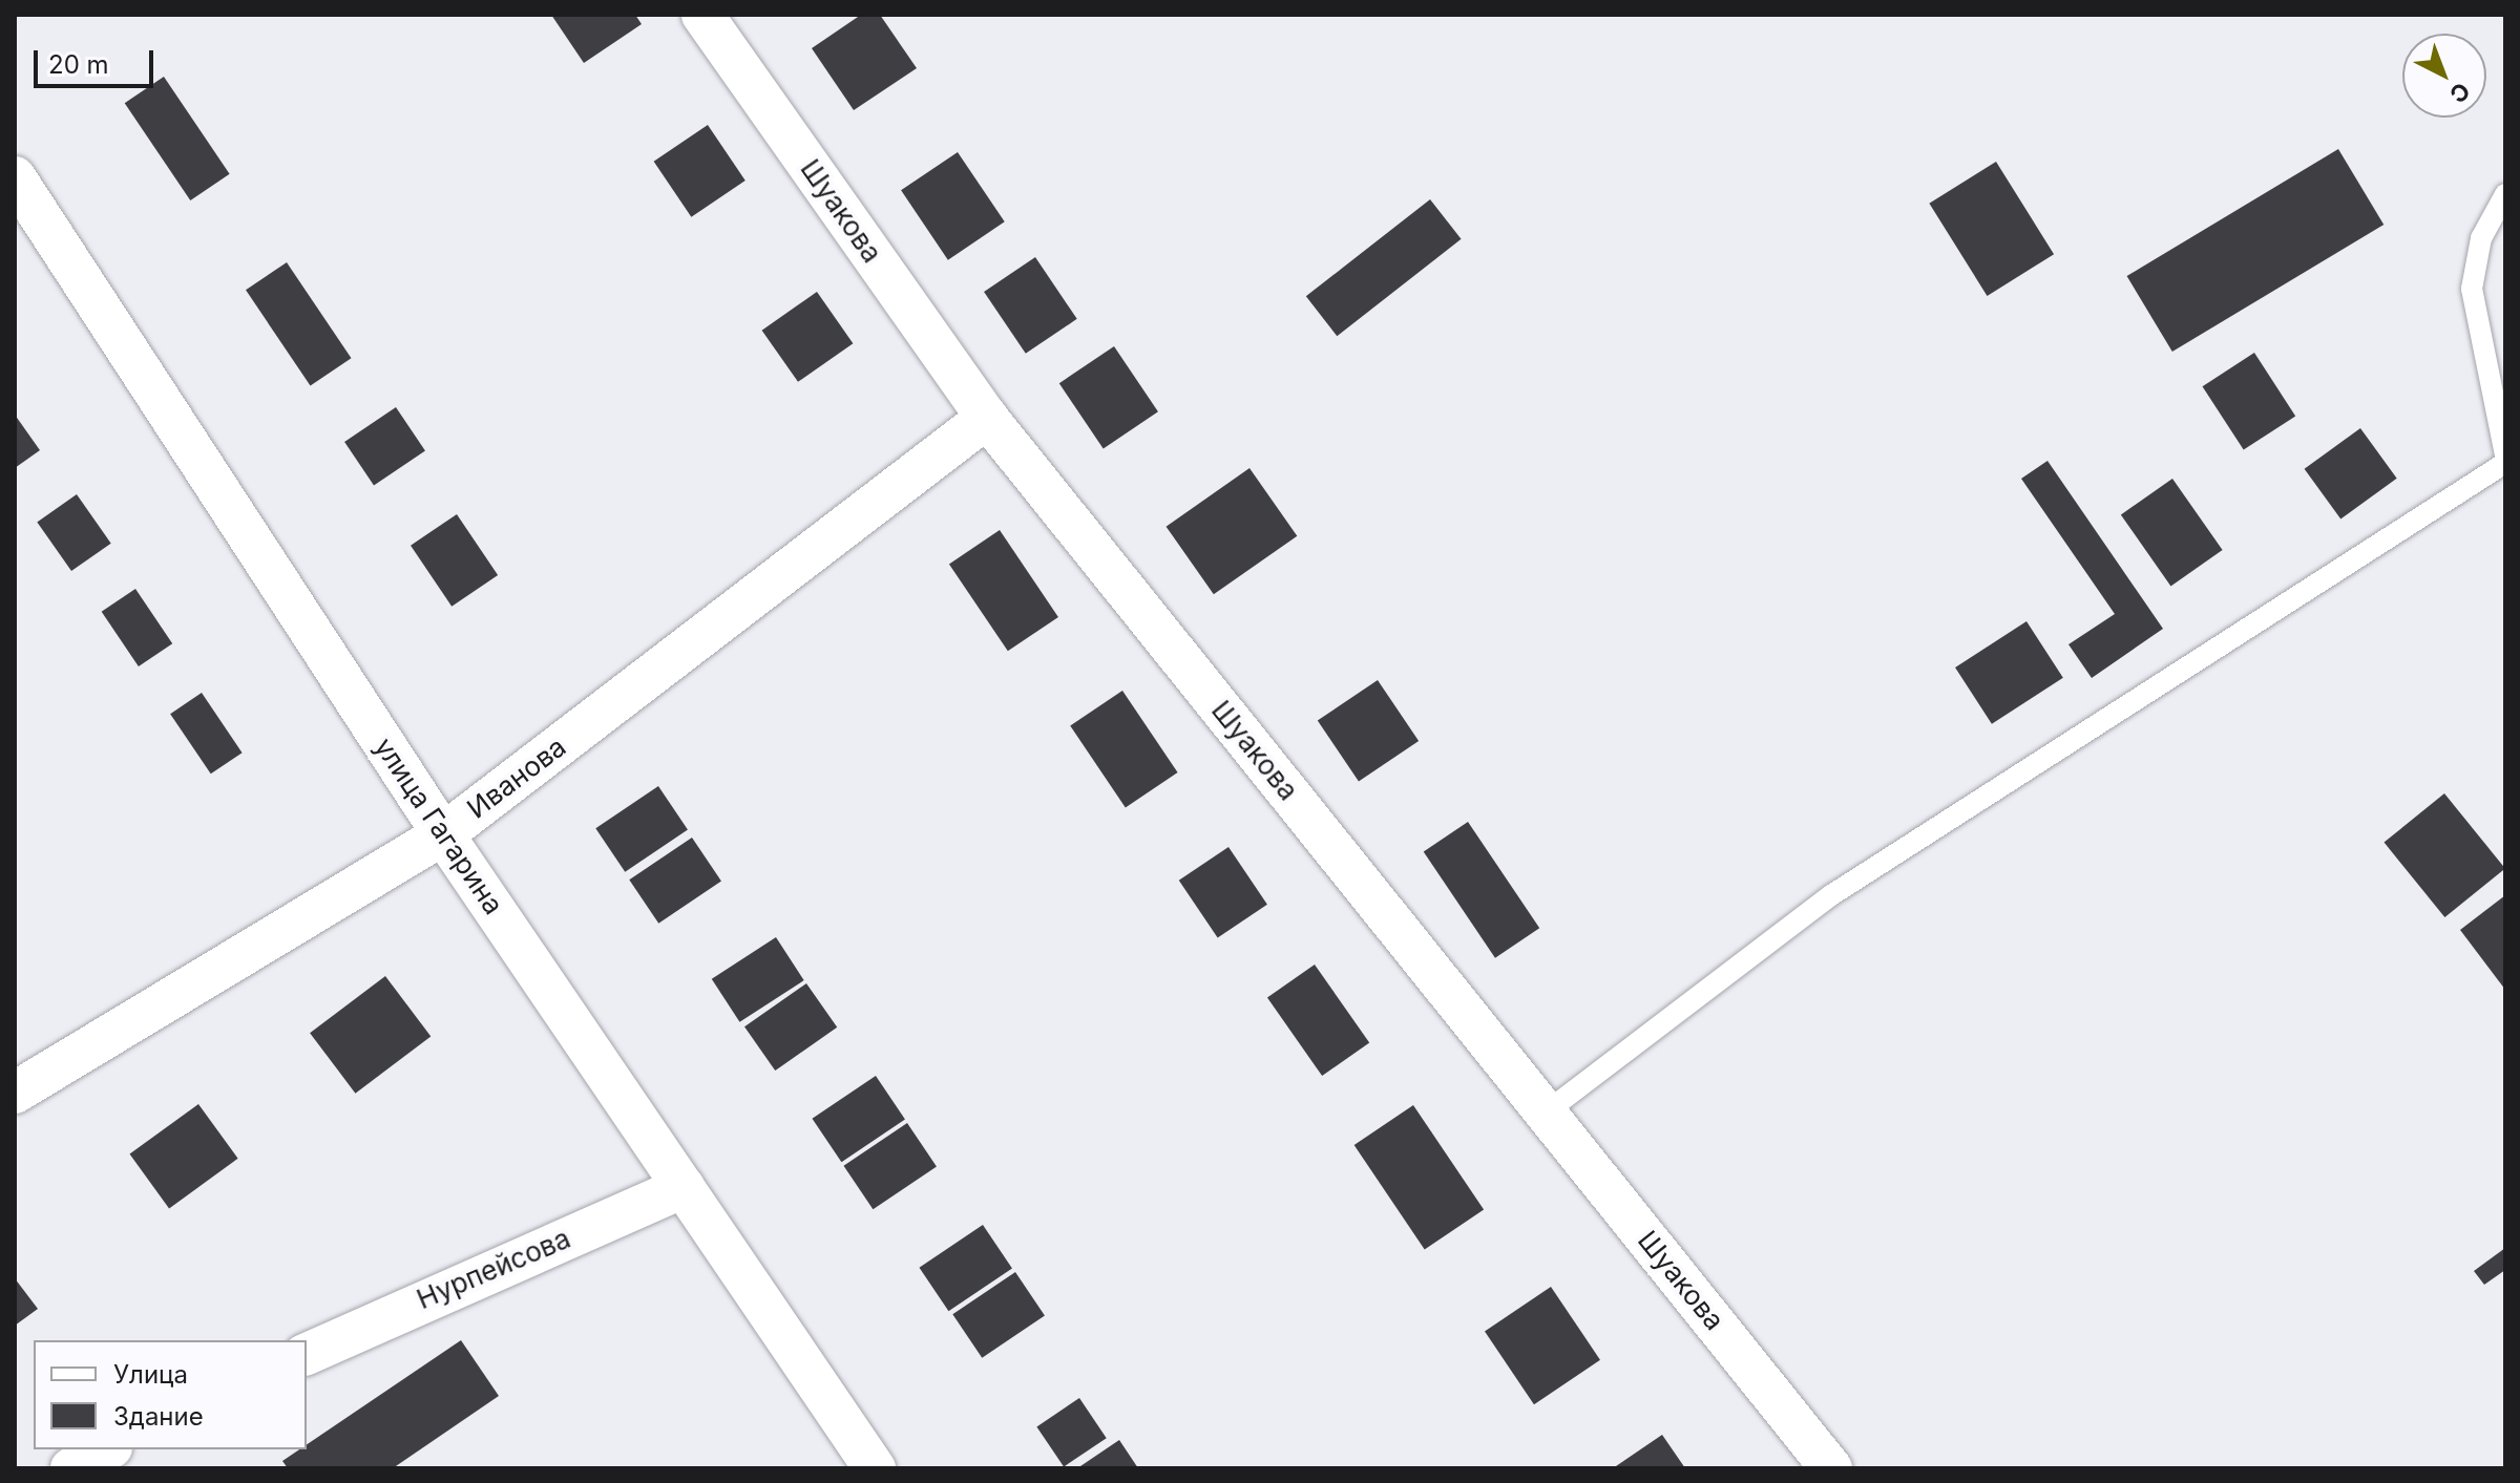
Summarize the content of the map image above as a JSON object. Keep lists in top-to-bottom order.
{
  "streets": {
    "street": [
      "Шуакова",
      "Иванова",
      "улица Гагарина",
      "Нурпейсова"
    ]
  },
  "crossings": [
    ["Шуакова", "Иванова"],
    ["Иванова", "улица Гагарина"],
    ["улица Гагарина", "Нурпейсова"]
  ],
  "legend": ["Улица", "Здание"],
  "scale_bar": "20 m",
  "north": "bottom right"
}
